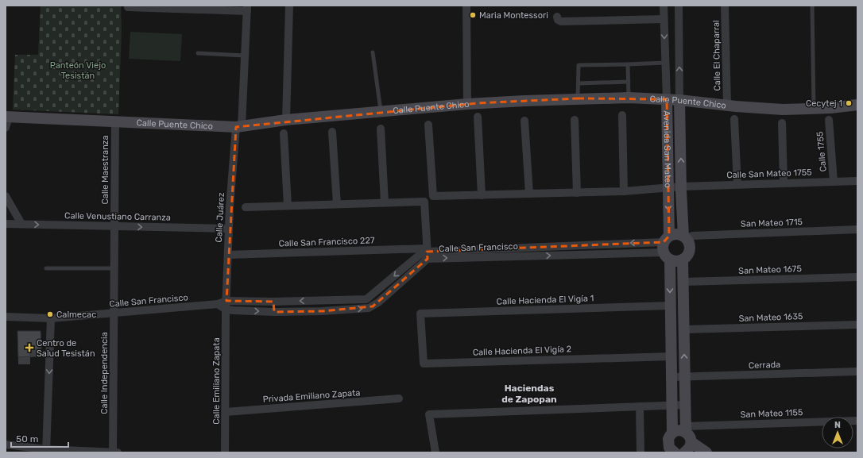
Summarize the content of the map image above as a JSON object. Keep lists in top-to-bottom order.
{
  "streets": {
    "main road": ["Calle Puente Chico", "Avenida San Mateo"],
    "street": [
      "Calle El Chaparral",
      "Calle 1755",
      "Calle Maestranza",
      "Calle San Mateo 1755",
      "Calle Venustiano Carranza",
      "Calle Juárez",
      "San Mateo 1715",
      "Calle San Francisco 227",
      "Calle San Francisco",
      "San Mateo 1675",
      "Calle Hacienda El Vigía 1",
      "San Mateo 1635",
      "Calle Hacienda El Vigía 2",
      "Cerrada",
      "Calle Independencia",
      "Calle Emiliano Zapata",
      "Privada Emiliano Zapata",
      "San Mateo 1155"
    ]
  },
  "crossings": [
    ["Calle El Chaparral", "Calle Puente Chico"],
    ["Calle Puente Chico", "Avenida San Mateo"],
    ["Calle Puente Chico", "Calle Maestranza"],
    ["Calle Puente Chico", "Calle Juárez"],
    ["Avenida San Mateo", "Calle San Mateo 1755"],
    ["Avenida San Mateo", "San Mateo 1715"],
    ["Avenida San Mateo", "Calle San Francisco"],
    ["Avenida San Mateo", "Calle Hacienda El Vigía 1"],
    ["Avenida San Mateo", "Calle Hacienda El Vigía 2"],
    ["Avenida San Mateo", "Cerrada"],
    ["Calle 1755", "Calle San Mateo 1755"],
    ["Calle Maestranza", "Calle Venustiano Carranza"],
    ["Calle Maestranza", "Calle San Francisco"],
    ["Calle Maestranza", "Calle Independencia"],
    ["Calle Venustiano Carranza", "Calle Juárez"],
    ["Calle Juárez", "Calle San Francisco 227"],
    ["Calle Juárez", "Calle San Francisco"],
    ["Calle Juárez", "Calle Emiliano Zapata"],
    ["San Mateo 1715", "Calle San Francisco"],
    ["Calle San Francisco 227", "Calle San Francisco"],
    ["Calle San Francisco", "Calle Independencia"],
    ["Calle Hacienda El Vigía 1", "Calle Hacienda El Vigía 2"],
    ["Calle Emiliano Zapata", "Privada Emiliano Zapata"]
  ],
  "one_way": ["Calle Venustiano Carranza"],
  "districts": ["Haciendas de Zapopan"],
  "parks": ["Panteón Viejo Tesistán"],
  "places": {
    "other": ["Maria Montessori", "Cecytej 1", "Calmecac"],
    "health": ["Centro de Salud Tesistán"]
  },
  "scale_bar": "50 m",
  "north": "top"
}
